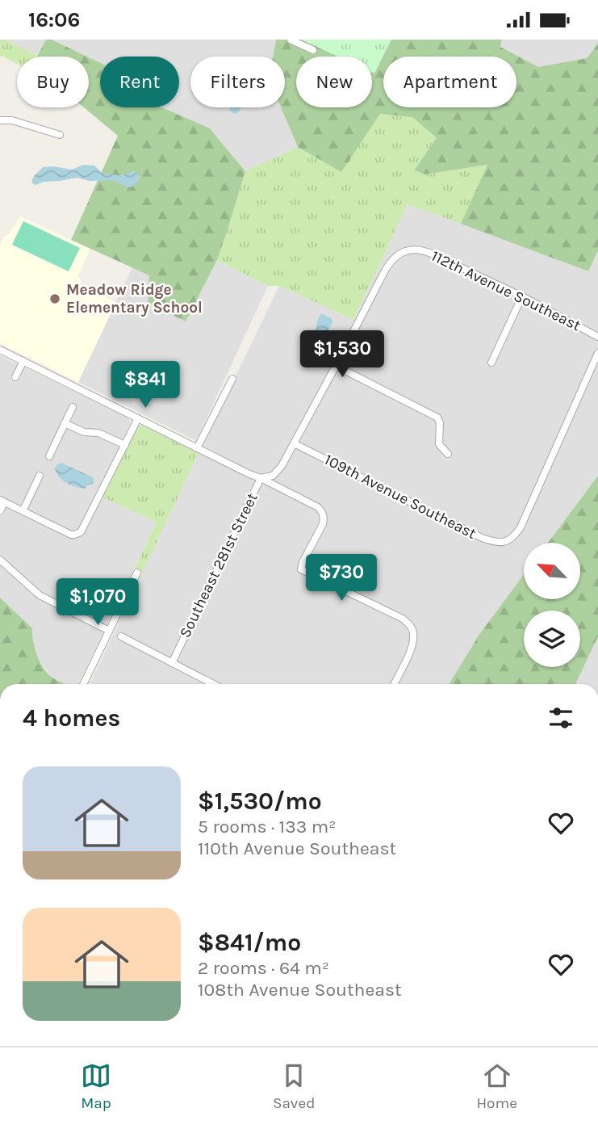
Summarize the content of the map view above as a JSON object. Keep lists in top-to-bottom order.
{
  "streets": {
    "street": ["112th Avenue Southeast", "109th Avenue Southeast", "Southeast 281st Street"]
  },
  "crossings": [
    ["112th Avenue Southeast", "Southeast 281st Street"],
    ["109th Avenue Southeast", "Southeast 281st Street"]
  ],
  "places": ["Meadow Ridge Elementary School"],
  "north": "top left",
  "page": {
    "status": "16:06",
    "chip": [
      "Buy",
      "Rent",
      "Filters",
      "New",
      "Apartment"
    ],
    "price": [
      "$1,530",
      "$841",
      "$730",
      "$1,070"
    ],
    "heading": "4 homes",
    "list": [
      {
        "name": "$1,530/mo",
        "note": "5 rooms · 133 m² · 110th Avenue Southeast"
      },
      {
        "name": "$841/mo",
        "note": "2 rooms · 64 m² · 108th Avenue Southeast"
      }
    ],
    "tabs": ["Map", "Saved", "Home"]
  }
}
